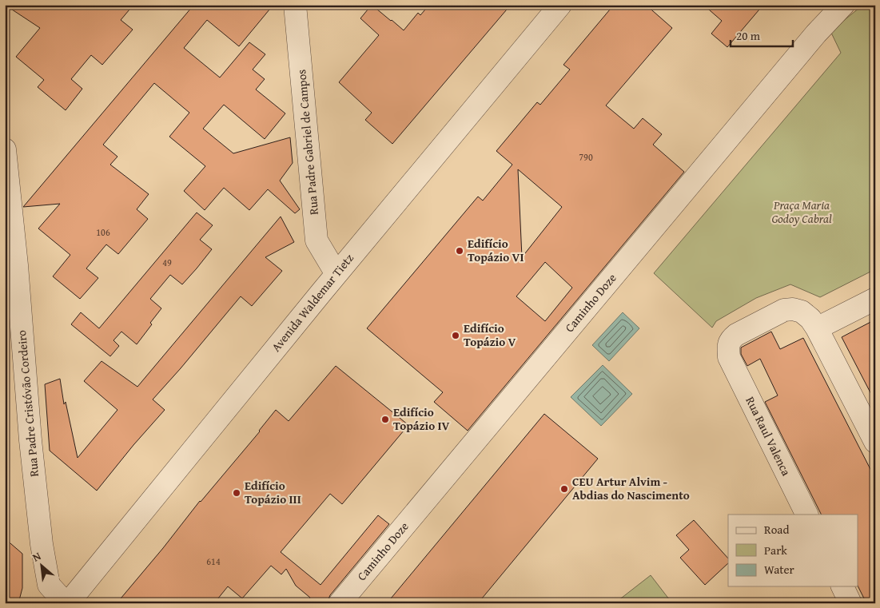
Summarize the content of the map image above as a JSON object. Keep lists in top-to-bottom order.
{
  "streets": {
    "street": [
      "Rua Padre Gabriel de Campos",
      "Avenida Waldemar Tietz",
      "Caminho Doze",
      "Rua Padre Cristóvão Cordeiro",
      "Rua Raul Valenca"
    ]
  },
  "crossings": [
    ["Rua Padre Gabriel de Campos", "Avenida Waldemar Tietz"],
    ["Avenida Waldemar Tietz", "Rua Padre Cristóvão Cordeiro"]
  ],
  "parks": ["Praça Maria Godoy Cabral"],
  "places": [
    "Edifício Topázio VI",
    "Edifício Topázio V",
    "Edifício Topázio IV",
    "CEU Artur Alvim - Abdias do Nascimento",
    "Edifício Topázio III"
  ],
  "house_numbers": [
    "790",
    "106",
    "49",
    "614"
  ],
  "legend": ["Road", "Park", "Water"],
  "scale_bar": "20 m",
  "north": "top left"
}
